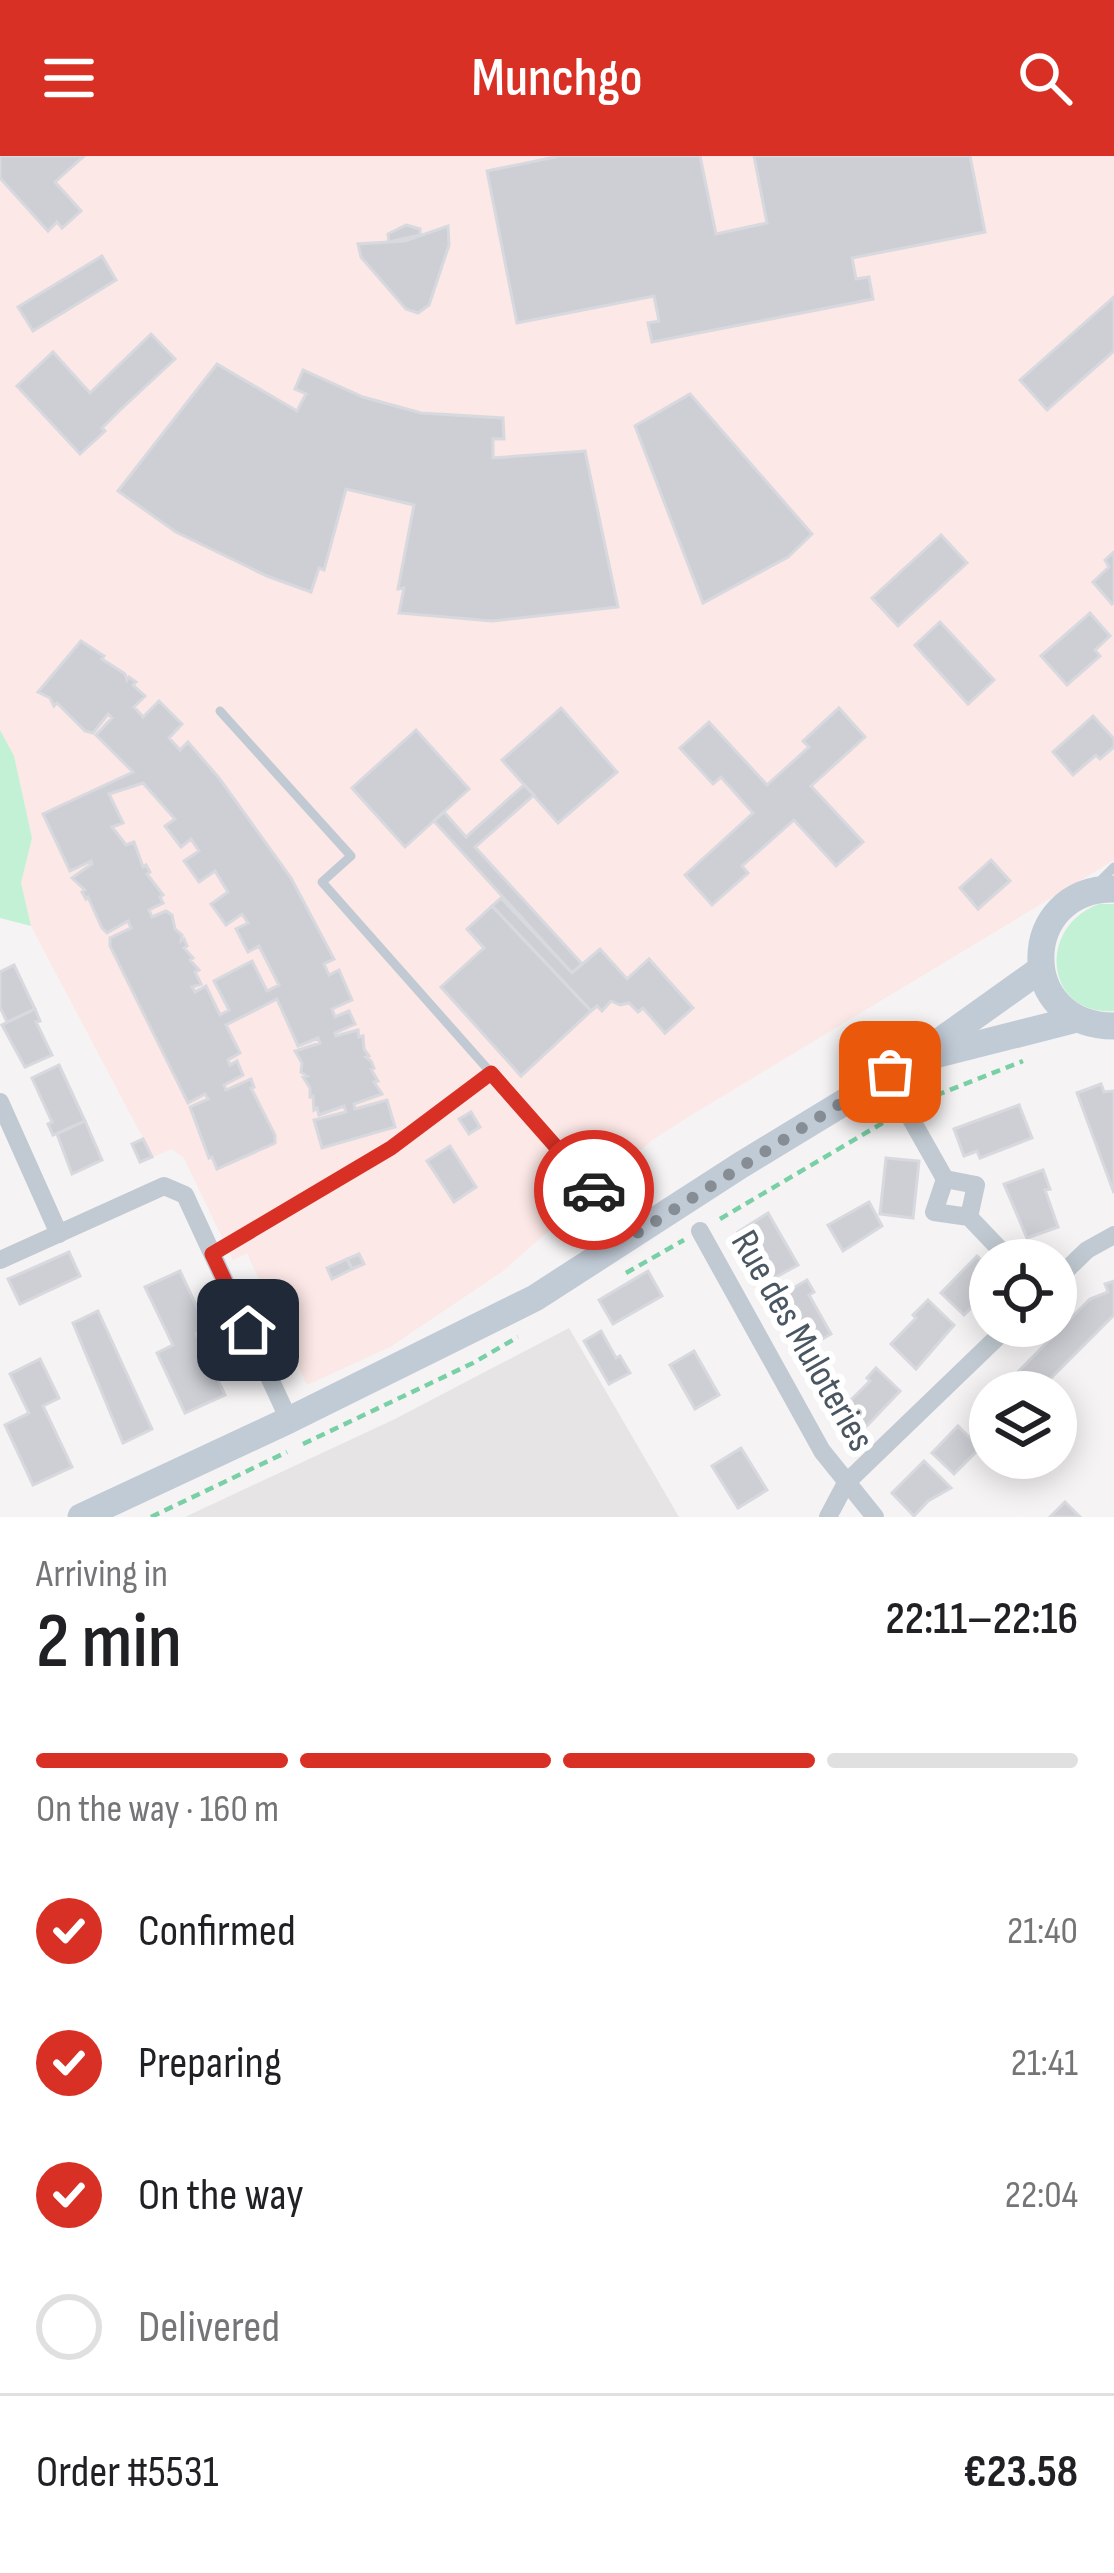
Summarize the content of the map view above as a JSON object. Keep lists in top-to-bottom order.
{
  "streets": {
    "street": ["Rue des Muloteries"]
  },
  "page": {
    "header": "Munchgo",
    "heading": ["2 min", "Arriving in", "22:11–22:16"],
    "panel": ["Order #5531", "€23.58"],
    "bar": "On the way · 160 m",
    "list": [
      ["Confirmed", "21:40"],
      ["Preparing", "21:41"],
      ["On the way", "22:04"],
      "Delivered"
    ]
  }
}
